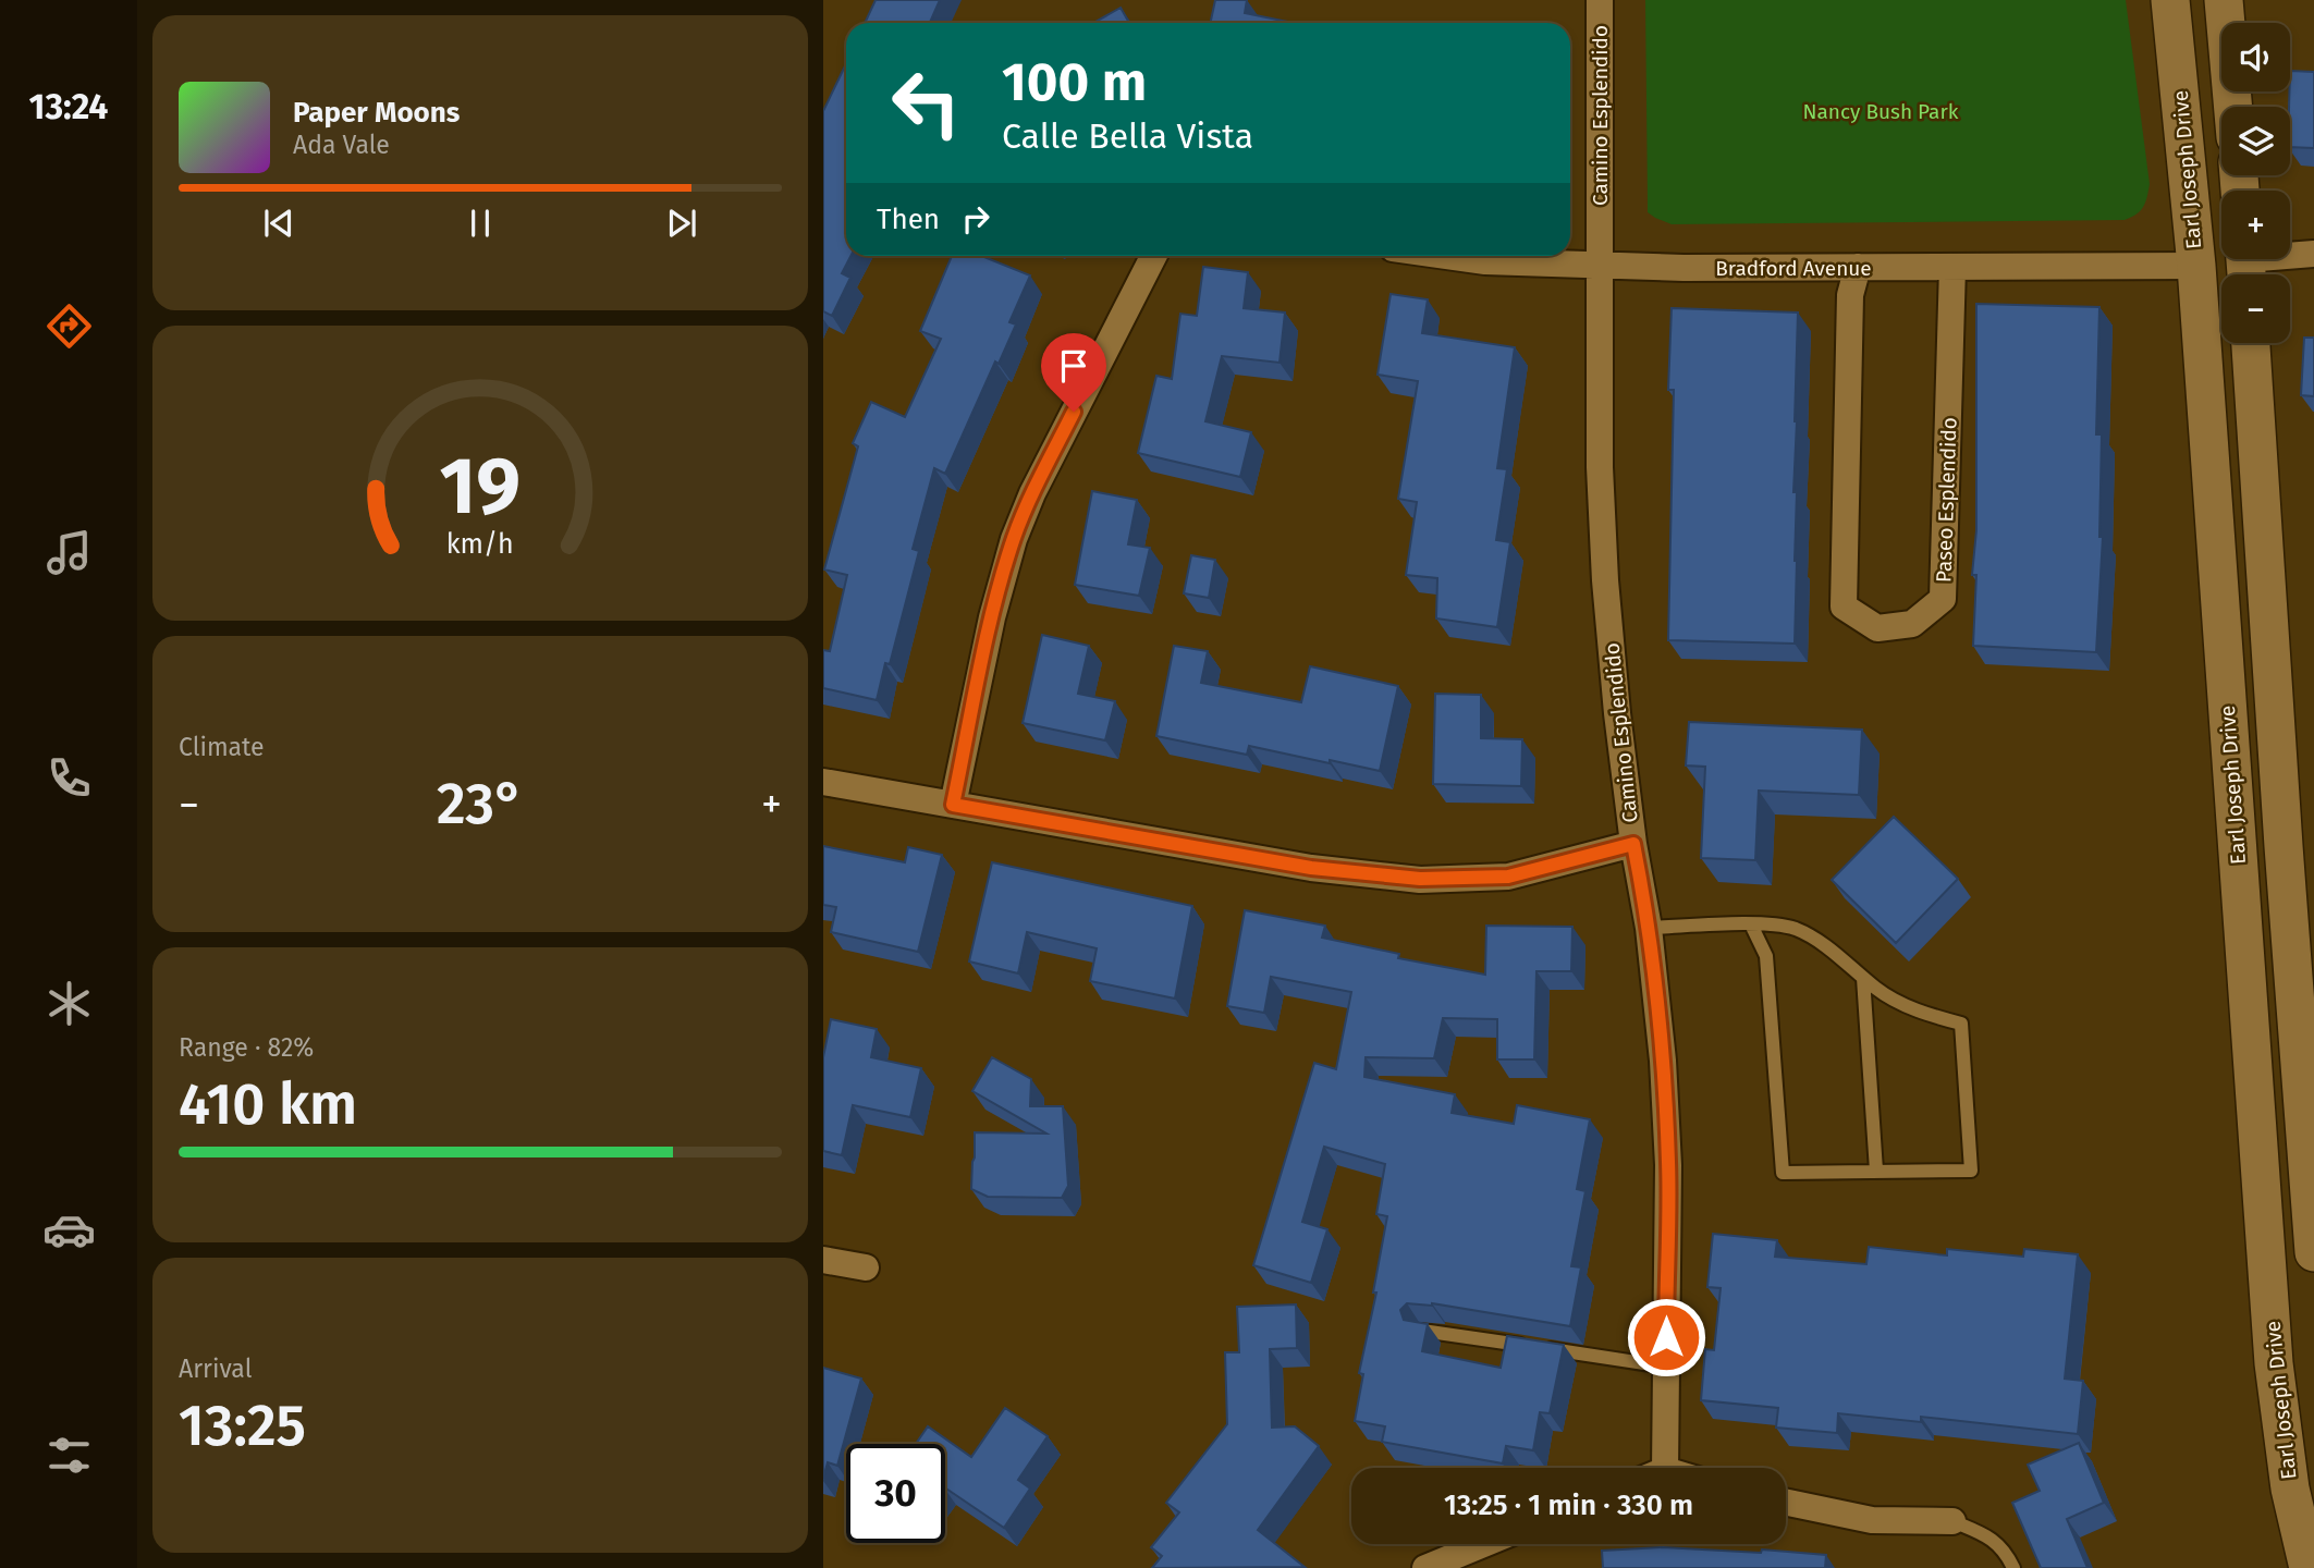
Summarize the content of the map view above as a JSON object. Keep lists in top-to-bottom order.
{
  "streets": {
    "main road": ["Earl Joseph Drive"],
    "street": ["Camino Esplendido", "Bradford Avenue", "Paseo Esplendido"]
  },
  "crossings": [
    ["Camino Esplendido", "Bradford Avenue"],
    ["Earl Joseph Drive", "Bradford Avenue"],
    ["Bradford Avenue", "Paseo Esplendido"]
  ],
  "parks": ["Nancy Bush Park"],
  "page": {
    "tabs": "13:24",
    "map_buttons": ["+", "−"],
    "turn": ["100 m", "Calle Bella Vista"],
    "song": ["Paper Moons", "Ada Vale"],
    "then": "Then",
    "tile": [
      "Climate",
      ["Range · 82%", "410 km"],
      ["Arrival", "13:25"]
    ],
    "heat": ["−", "23°", "+"],
    "limit": "30",
    "trip": "13:25 · 1 min · 330 m",
    "gauge": ["19", "km/h"]
  }
}
